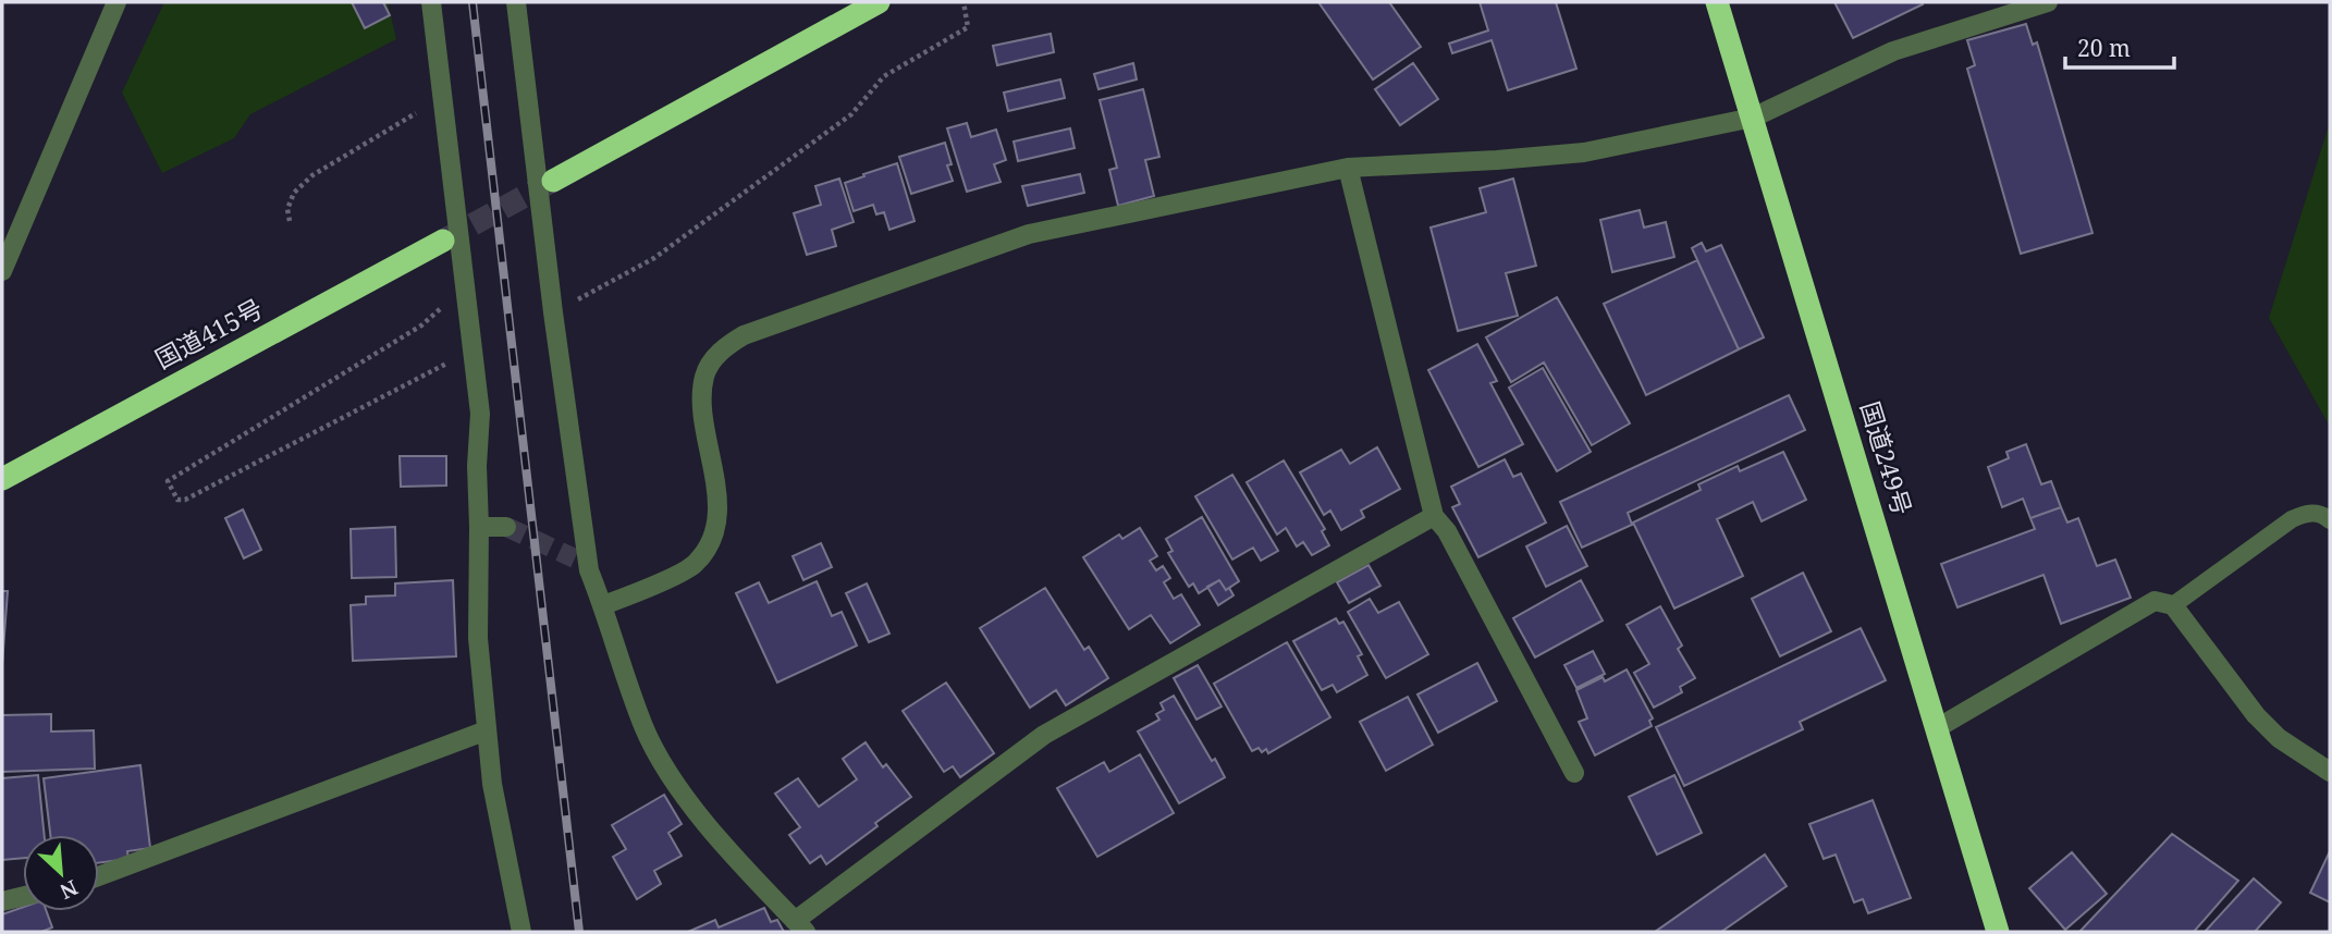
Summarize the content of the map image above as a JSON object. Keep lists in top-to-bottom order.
{
  "streets": {
    "highway": ["国道415号", "国道249号"]
  },
  "scale_bar": "20 m",
  "north": "bottom right"
}
